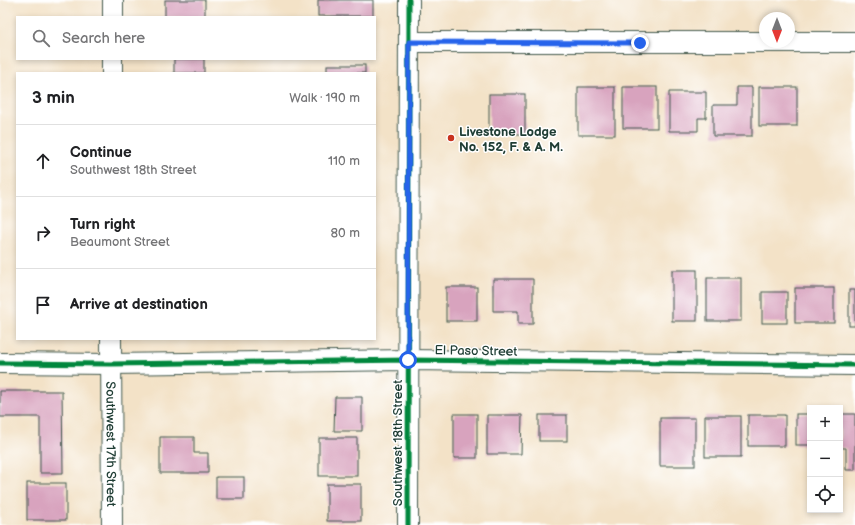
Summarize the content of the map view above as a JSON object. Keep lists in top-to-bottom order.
{
  "streets": {
    "street": ["El Paso Street", "Southwest 18th Street", "Southwest 17th Street"]
  },
  "crossings": [
    ["El Paso Street", "Southwest 18th Street"],
    ["El Paso Street", "Southwest 17th Street"]
  ],
  "places": ["Livestone Lodge No. 152, F. & A. M."],
  "north": "bottom",
  "page": {
    "search": "Search here",
    "heading": ["3 min", "Walk · 190 m"],
    "list": [
      ["Continue", "Southwest 18th Street", "110 m"],
      ["Turn right", "Beaumont Street", "80 m"],
      "Arrive at destination"
    ],
    "map_buttons": ["+", "−"]
  }
}
